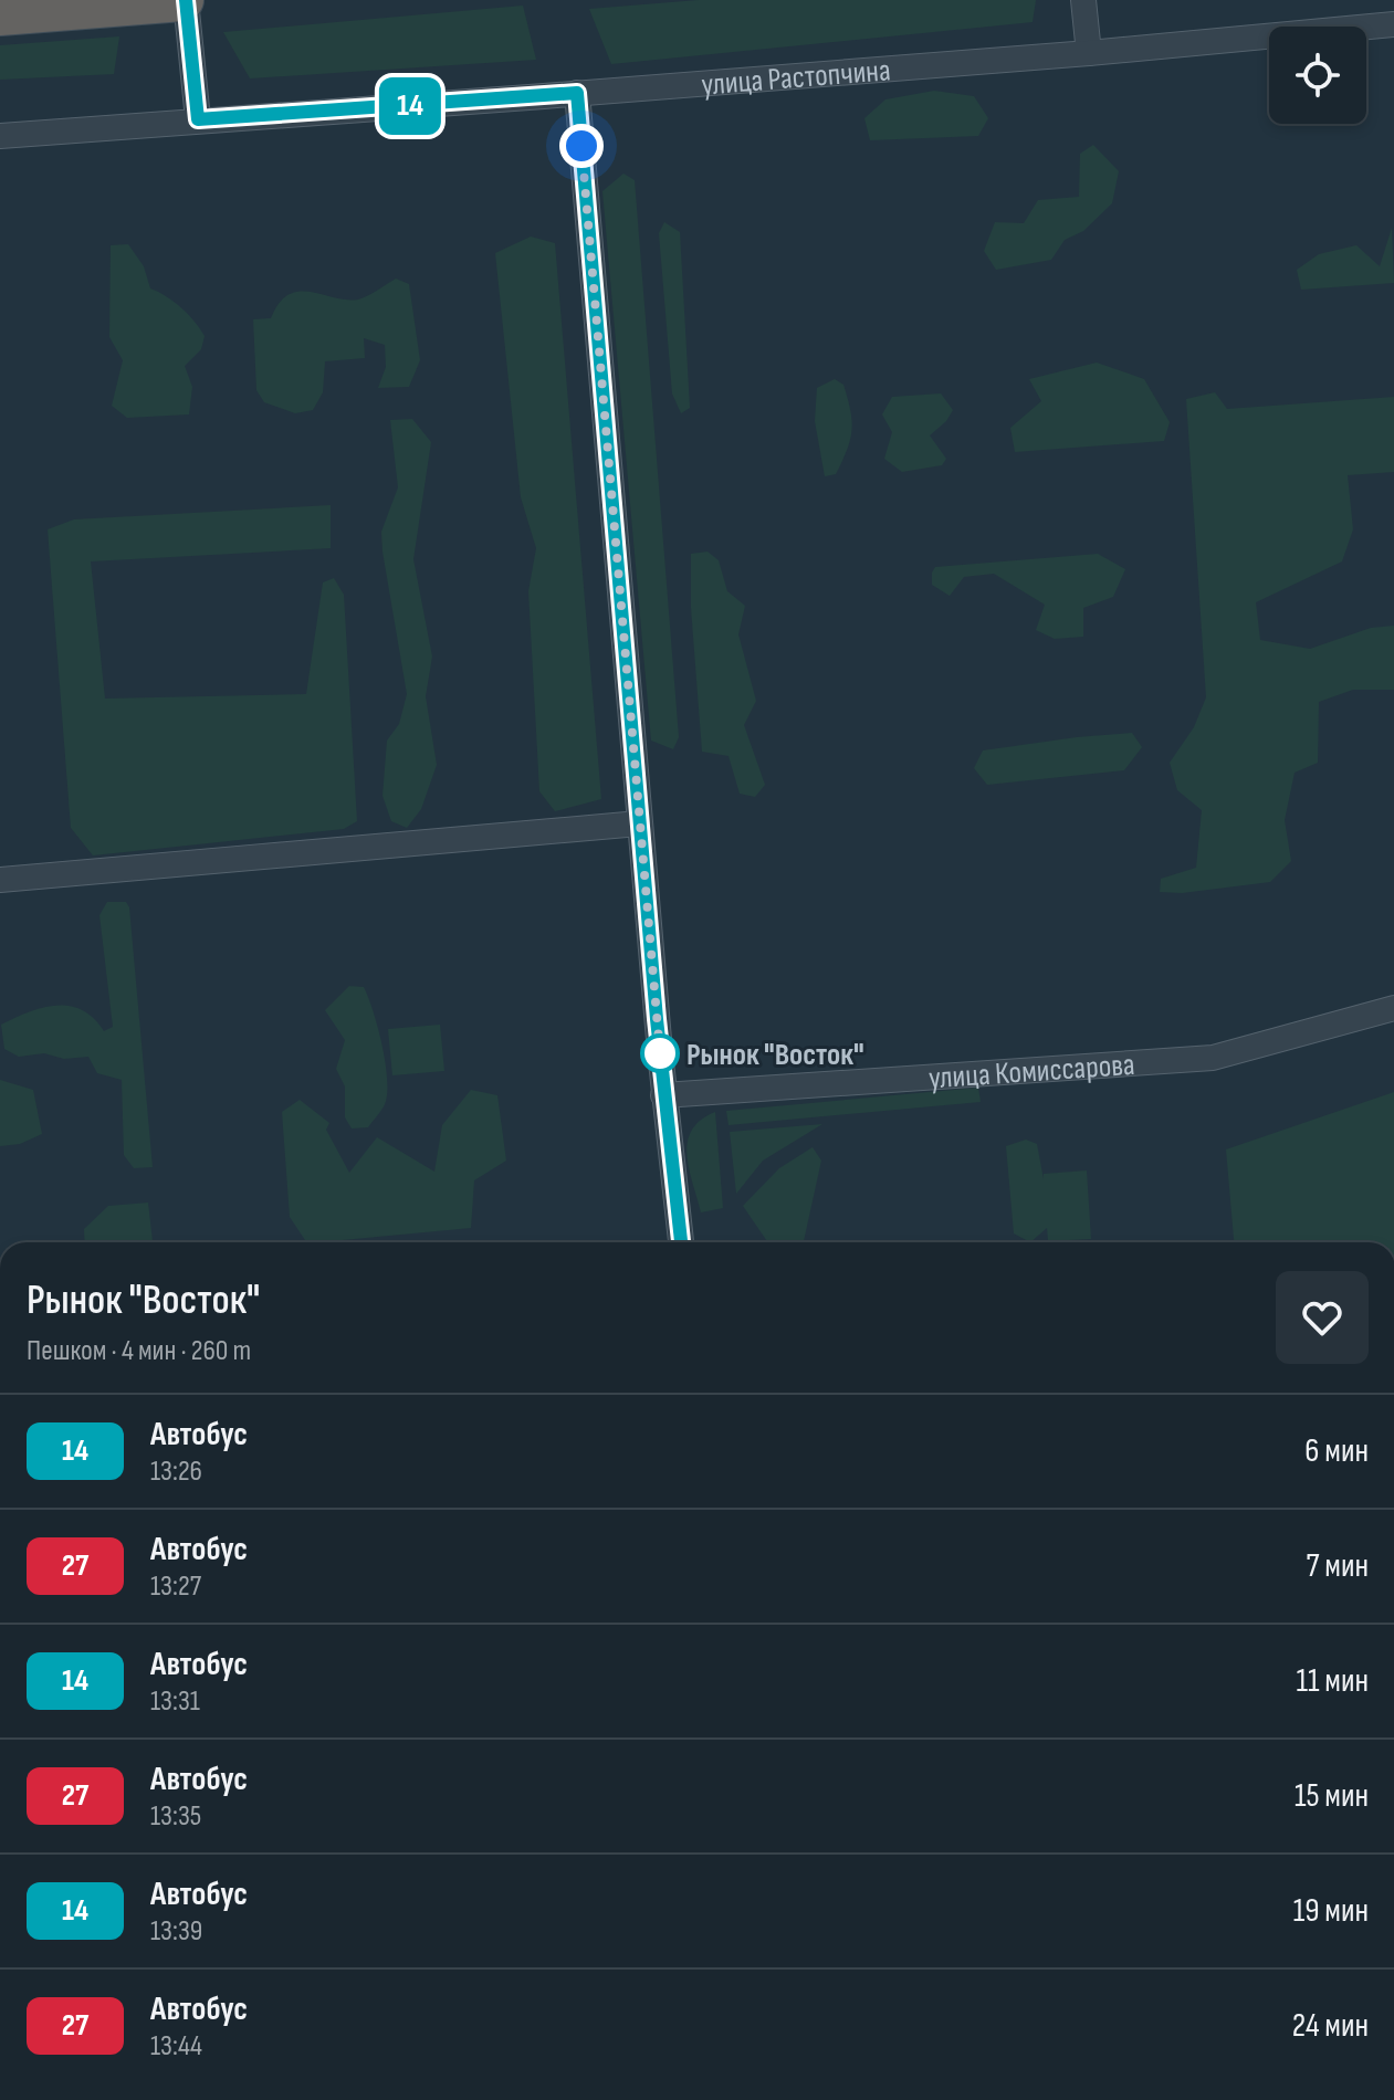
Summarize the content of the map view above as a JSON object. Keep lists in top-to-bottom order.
{
  "streets": {
    "street": ["улица Растопчина", "улица Комиссарова"]
  },
  "places": ["Рынок \"Восток\""],
  "lines": ["bus line 14"],
  "page": {
    "on_map": "14",
    "heading": ["Рынок \"Восток\"", "Пешком · 4 мин · 260 m"],
    "list": [
      {
        "mark": "14",
        "name": "Автобус",
        "note": "13:26",
        "value": "6 мин"
      },
      {
        "mark": "27",
        "name": "Автобус",
        "note": "13:27",
        "value": "7 мин"
      },
      {
        "mark": "14",
        "name": "Автобус",
        "note": "13:31",
        "value": "11 мин"
      },
      {
        "mark": "27",
        "name": "Автобус",
        "note": "13:35",
        "value": "15 мин"
      },
      {
        "mark": "14",
        "name": "Автобус",
        "note": "13:39",
        "value": "19 мин"
      },
      {
        "mark": "27",
        "name": "Автобус",
        "note": "13:44",
        "value": "24 мин"
      }
    ]
  }
}
